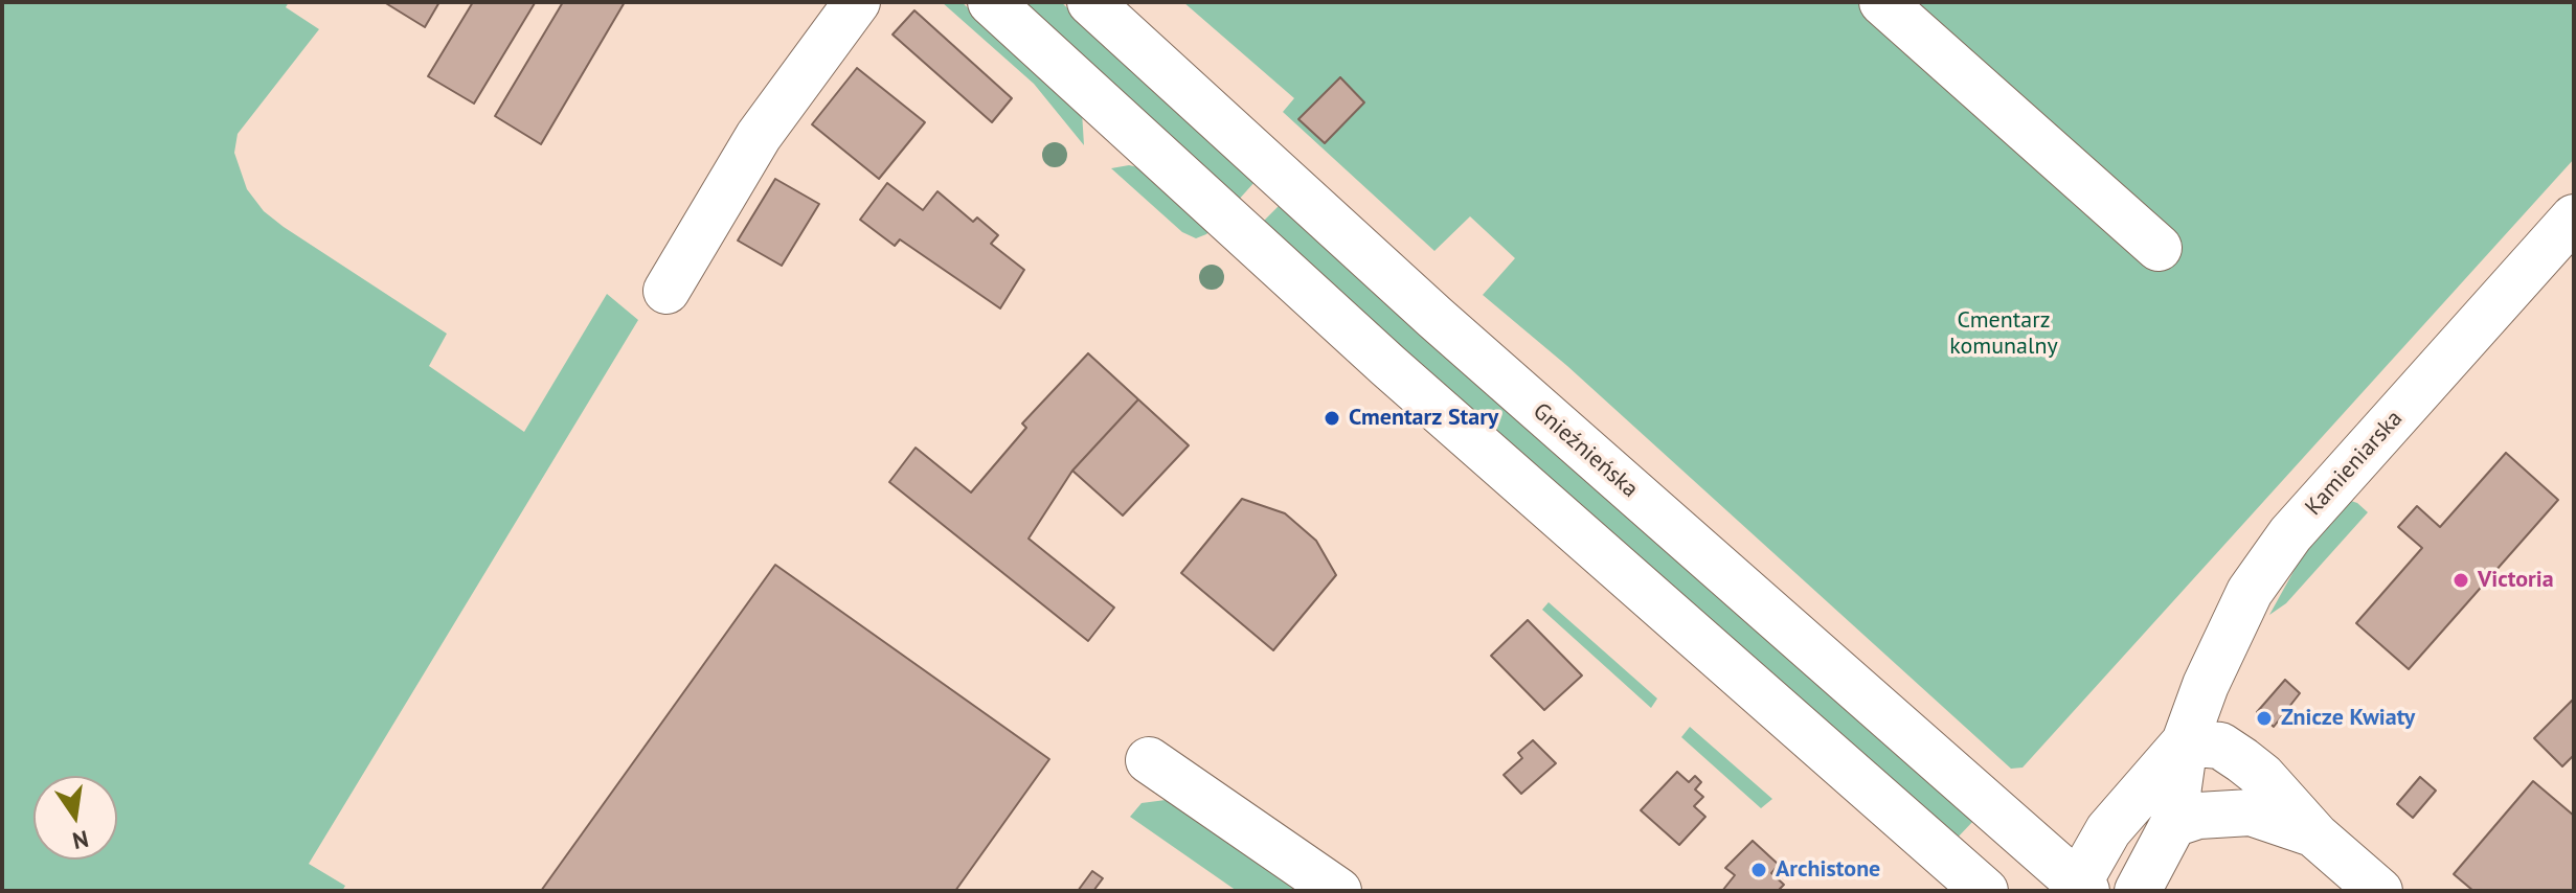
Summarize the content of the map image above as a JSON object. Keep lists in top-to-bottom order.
{
  "streets": {
    "main road": ["Gnieźnieńska", "Kamieniarska"]
  },
  "crossings": [
    ["Gnieźnieńska", "Kamieniarska"]
  ],
  "parks": ["Cmentarz komunalny"],
  "places": [
    "Cmentarz Stary",
    "Victoria",
    "Znicze Kwiaty",
    "Archistone"
  ],
  "north": "bottom"
}
